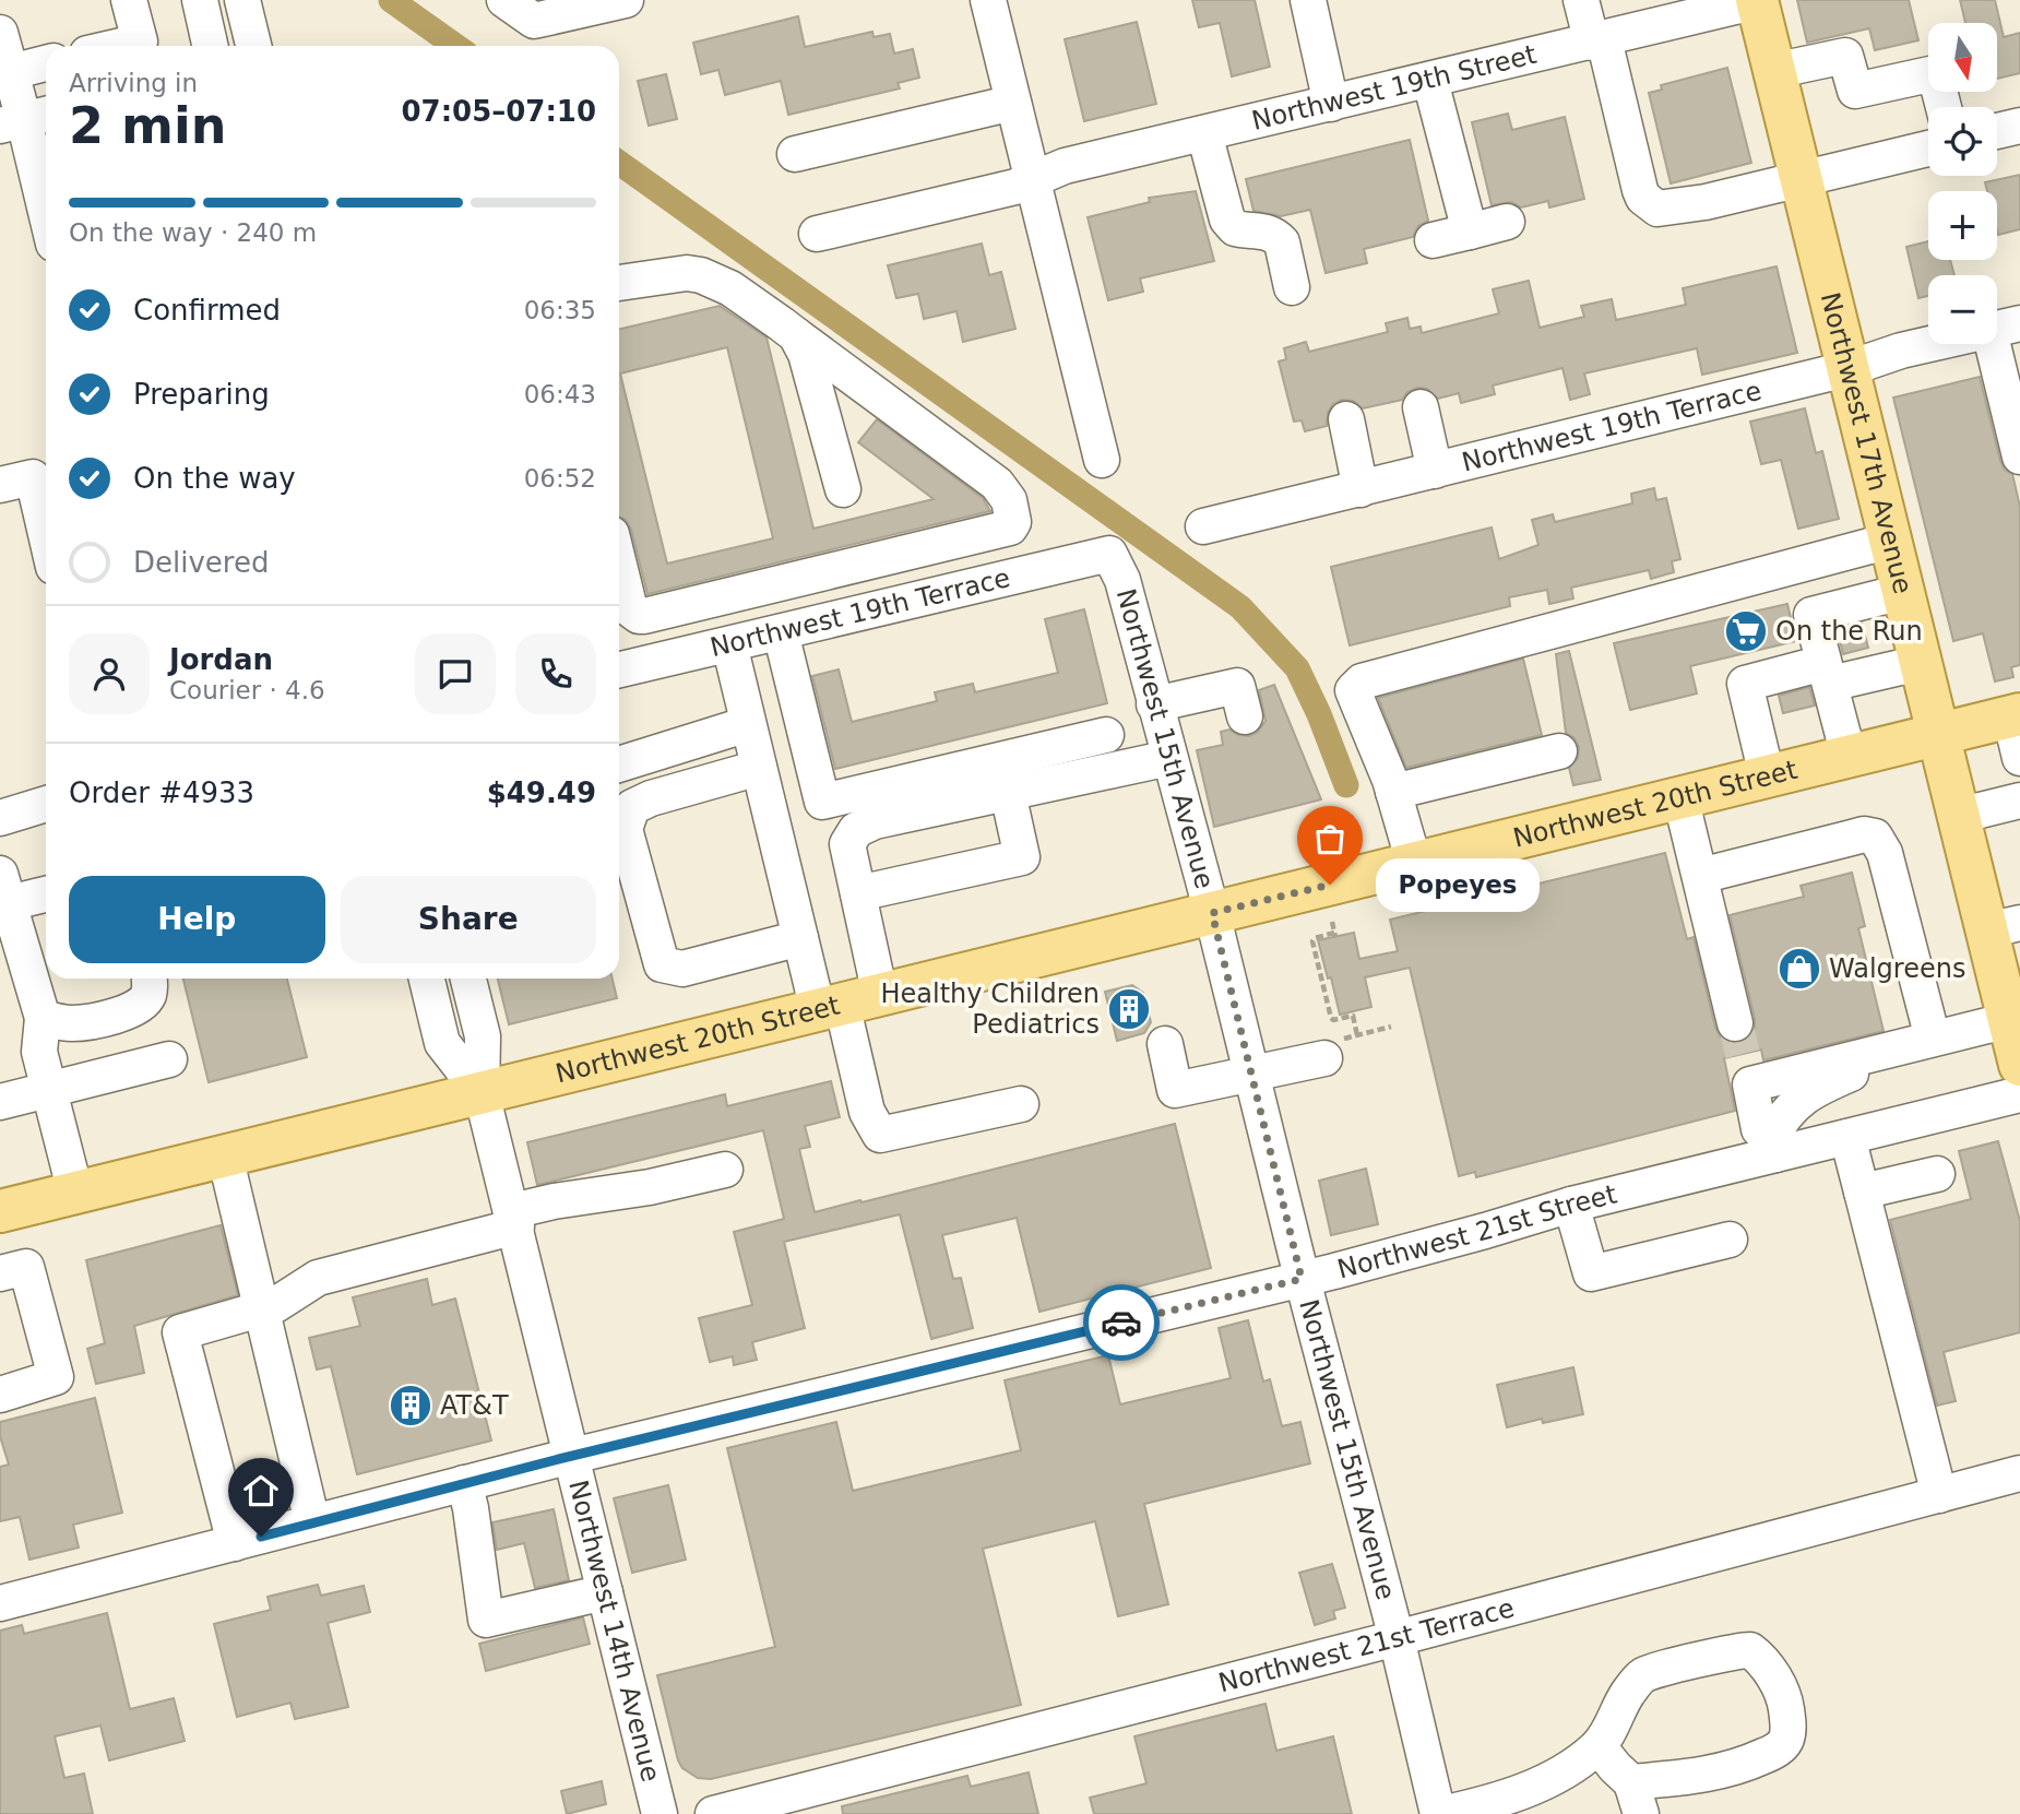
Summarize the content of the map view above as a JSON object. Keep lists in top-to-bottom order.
{
  "streets": {
    "main road": ["Northwest 17th Avenue", "Northwest 20th Street"],
    "street": [
      "Northwest 19th Street",
      "Northwest 19th Terrace",
      "Northwest 15th Avenue",
      "Northwest 21st Street",
      "Northwest 14th Avenue",
      "Northwest 21st Terrace"
    ]
  },
  "crossings": [
    ["Northwest 19th Street", "Northwest 17th Avenue"],
    ["Northwest 19th Terrace", "Northwest 17th Avenue"],
    ["Northwest 19th Terrace", "Northwest 15th Avenue"],
    ["Northwest 17th Avenue", "Northwest 20th Street"],
    ["Northwest 15th Avenue", "Northwest 20th Street"],
    ["Northwest 15th Avenue", "Northwest 21st Street"],
    ["Northwest 15th Avenue", "Northwest 21st Terrace"],
    ["Northwest 20th Street", "Northwest 14th Avenue"],
    ["Northwest 21st Street", "Northwest 14th Avenue"]
  ],
  "places": {
    "supermarket": ["On the Run"],
    "other": ["Popeyes"],
    "shop": ["Walgreens"],
    "building": ["Healthy Children Pediatrics", "AT&T"]
  },
  "north": "bottom",
  "page": {
    "map_buttons": ["+", "−"],
    "heading": ["2 min", "Arriving in", "07:05–07:10"],
    "panel": [
      "Jordan",
      "Courier · 4.6",
      "Order #4933",
      "$49.49"
    ],
    "bar": "On the way · 240 m",
    "list": [
      ["Confirmed", "06:35"],
      ["Preparing", "06:43"],
      ["On the way", "06:52"],
      "Delivered"
    ],
    "bubble": "Popeyes",
    "buttons": ["Help", "Share"]
  }
}
